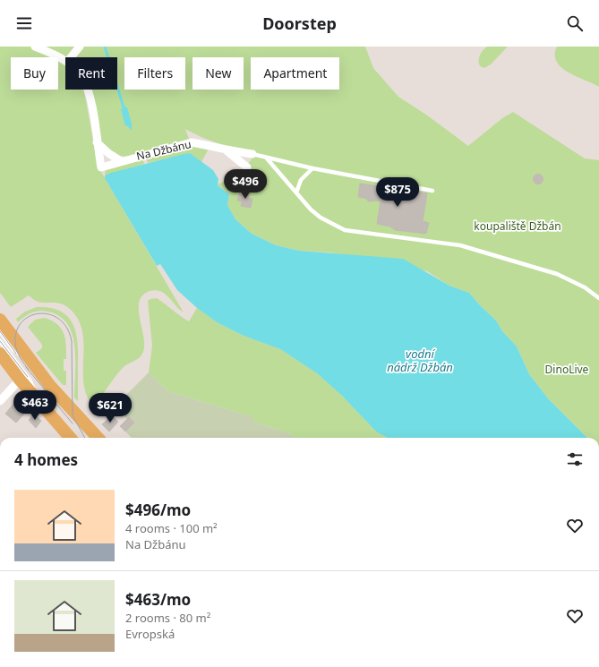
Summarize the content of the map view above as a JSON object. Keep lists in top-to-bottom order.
{
  "streets": {
    "street": ["Na Džbánu"]
  },
  "water": ["vodní nádrž Džbán"],
  "parks": ["koupaliště Džbán", "DinoLive"],
  "page": {
    "header": "Doorstep",
    "chip": [
      "Buy",
      "Rent",
      "Filters",
      "New",
      "Apartment"
    ],
    "price": [
      "$496",
      "$875",
      "$463",
      "$621"
    ],
    "heading": "4 homes",
    "list": [
      {
        "name": "$496/mo",
        "note": "4 rooms · 100 m² · Na Džbánu"
      },
      {
        "name": "$463/mo",
        "note": "2 rooms · 80 m² · Evropská"
      }
    ]
  }
}
